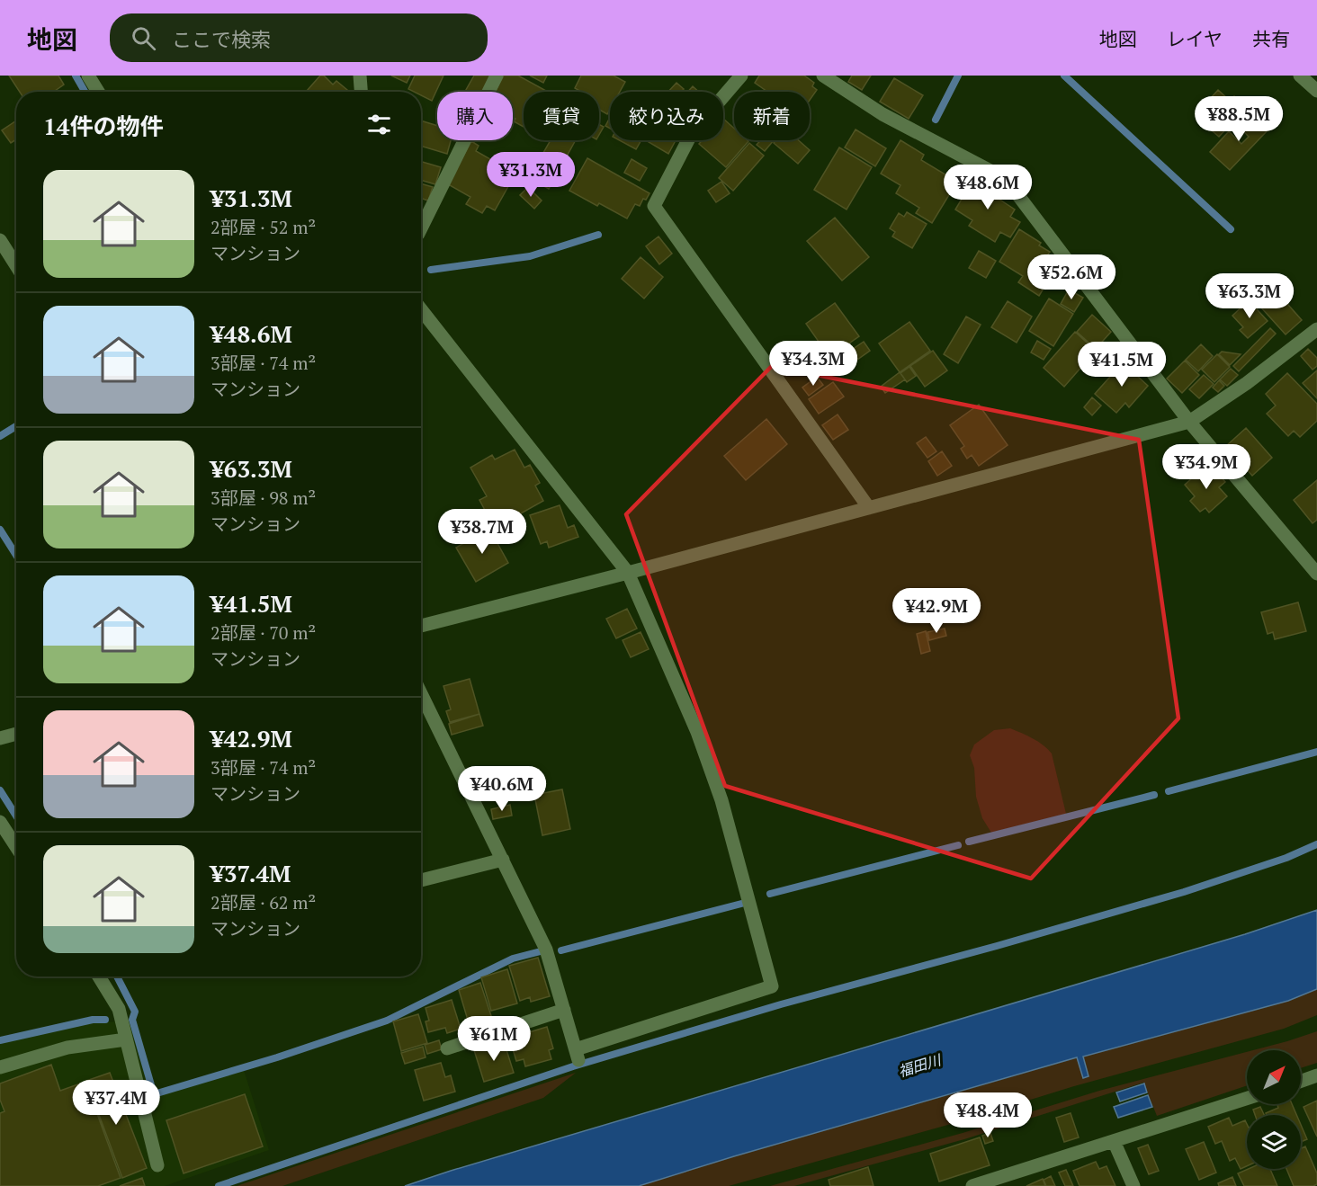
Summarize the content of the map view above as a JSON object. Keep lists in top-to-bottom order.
{
  "water": ["福田川"],
  "north": "top right",
  "page": {
    "header": "地図",
    "search": "ここで検索",
    "nav": ["地図", "レイヤ", "共有"],
    "chip": [
      "購入",
      "賃貸",
      "絞り込み",
      "新着"
    ],
    "heading": "14件の物件",
    "price": [
      "¥88.5M",
      "¥31.3M",
      "¥48.6M",
      "¥52.6M",
      "¥63.3M",
      "¥34.3M",
      "¥41.5M",
      "¥34.9M",
      "¥38.7M",
      "¥42.9M",
      "¥40.6M",
      "¥61M",
      "¥37.4M",
      "¥48.4M"
    ],
    "list": [
      {
        "name": "¥31.3M",
        "note": "2部屋 · 52 m² · マンション"
      },
      {
        "name": "¥48.6M",
        "note": "3部屋 · 74 m² · マンション"
      },
      {
        "name": "¥63.3M",
        "note": "3部屋 · 98 m² · マンション"
      },
      {
        "name": "¥41.5M",
        "note": "2部屋 · 70 m² · マンション"
      },
      {
        "name": "¥42.9M",
        "note": "3部屋 · 74 m² · マンション"
      },
      {
        "name": "¥37.4M",
        "note": "2部屋 · 62 m² · マンション"
      }
    ]
  }
}
